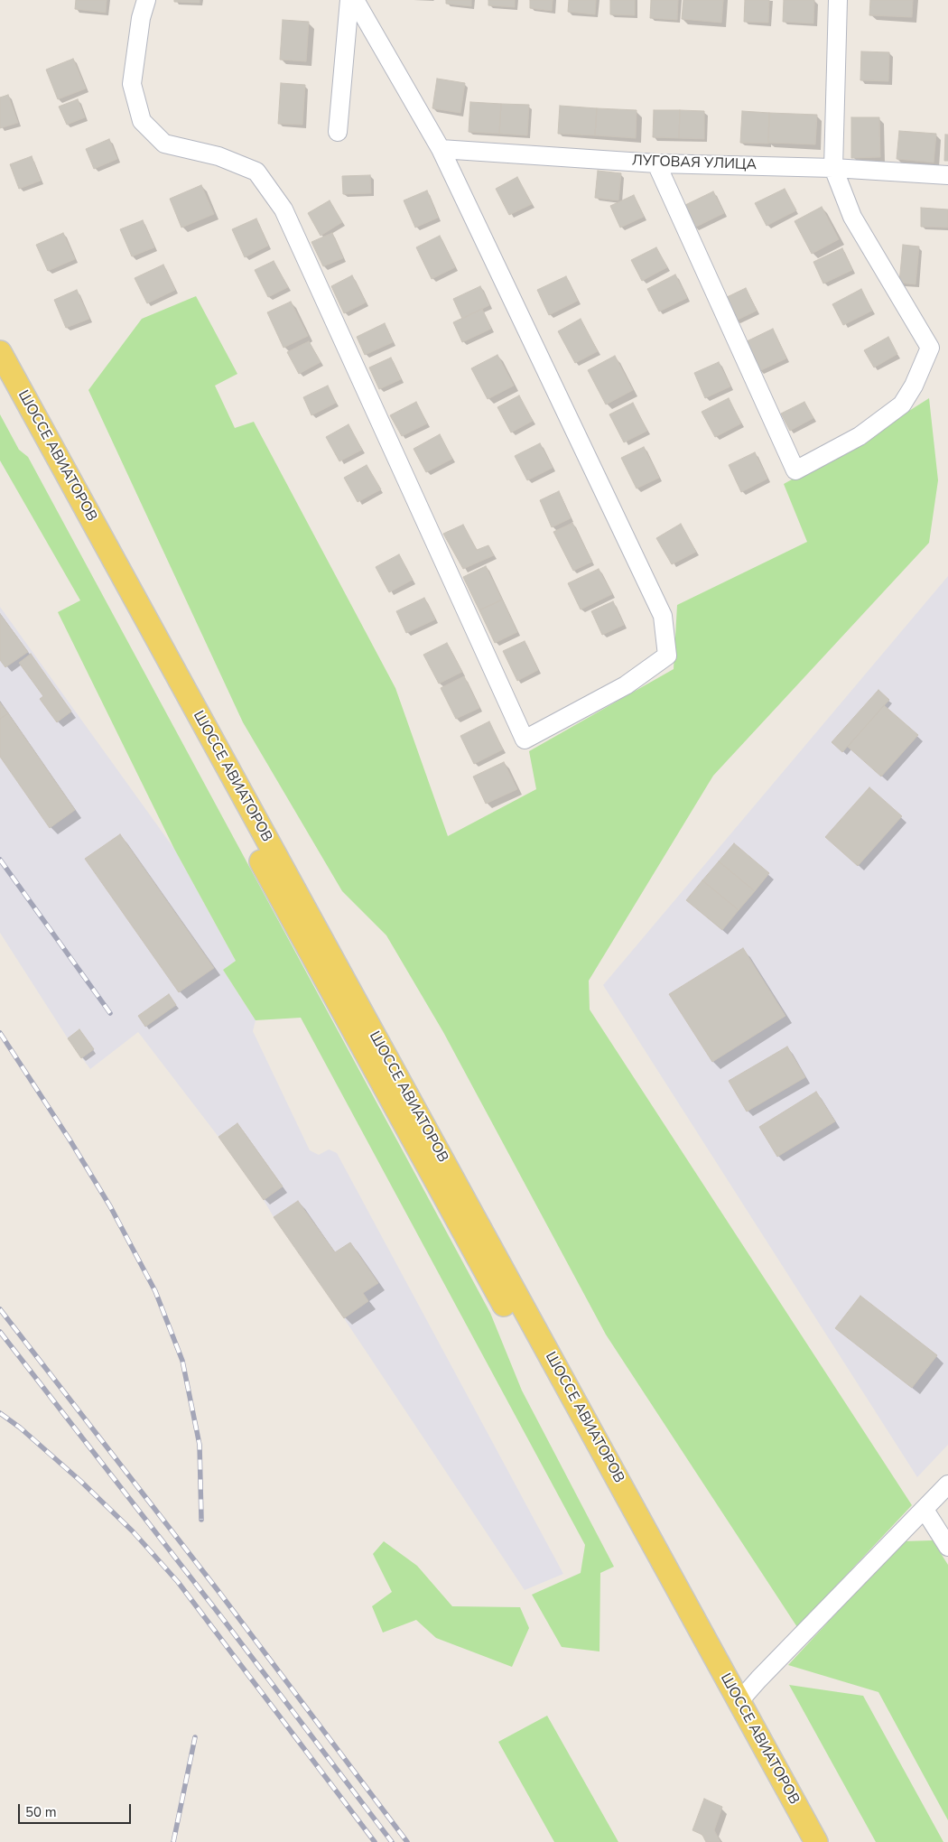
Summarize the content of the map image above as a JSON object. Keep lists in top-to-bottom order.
{
  "streets": {
    "main road": ["ШОССЕ АВИАТОРОВ"],
    "street": ["ЛУГОВАЯ УЛИЦА"]
  },
  "scale_bar": "50 m"
}
